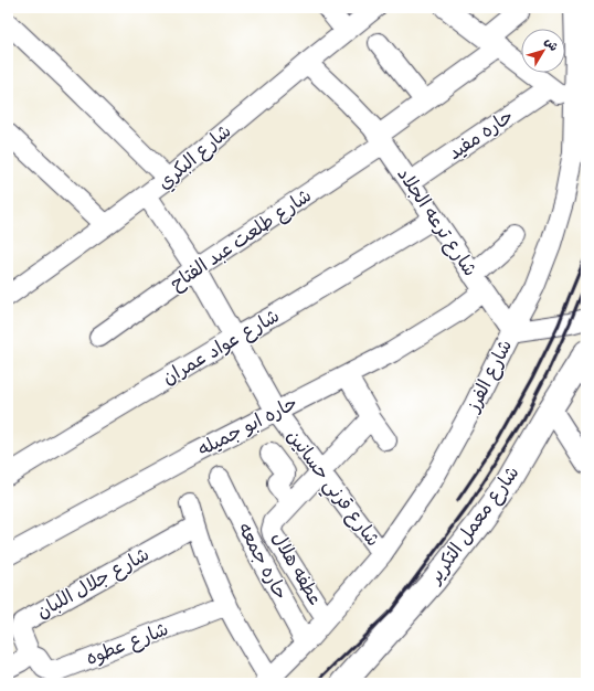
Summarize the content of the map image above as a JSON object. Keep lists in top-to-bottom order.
{
  "streets": {
    "street": [
      "حاره مفيد",
      "شارع البكري",
      "شارع ترعه الجلاد",
      "شارع طلعت عبد الفتاح",
      "شارع عواد عمران",
      "شارع الفرز",
      "حاره ابو جميله",
      "شارع قرني حسانين",
      "شارع معمل التكرير",
      "حاره جمعه",
      "عطفه هلال",
      "شارع جلال اللبان",
      "شارع عطوه"
    ]
  },
  "crossings": [
    ["حاره مفيد", "شارع ترعه الجلاد"],
    ["شارع البكري", "شارع ترعه الجلاد"],
    ["شارع البكري", "شارع قرني حسانين"],
    ["شارع ترعه الجلاد", "شارع طلعت عبد الفتاح"],
    ["شارع ترعه الجلاد", "شارع عواد عمران"],
    ["شارع ترعه الجلاد", "شارع الفرز"],
    ["شارع ترعه الجلاد", "حاره ابو جميله"],
    ["شارع طلعت عبد الفتاح", "شارع قرني حسانين"],
    ["شارع عواد عمران", "شارع قرني حسانين"],
    ["شارع الفرز", "شارع قرني حسانين"],
    ["شارع الفرز", "حاره جمعه"],
    ["شارع الفرز", "عطفه هلال"],
    ["حاره ابو جميله", "شارع قرني حسانين"],
    ["شارع قرني حسانين", "عطفه هلال"],
    ["شارع جلال اللبان", "شارع عطوه"]
  ],
  "north": "top right"
}
